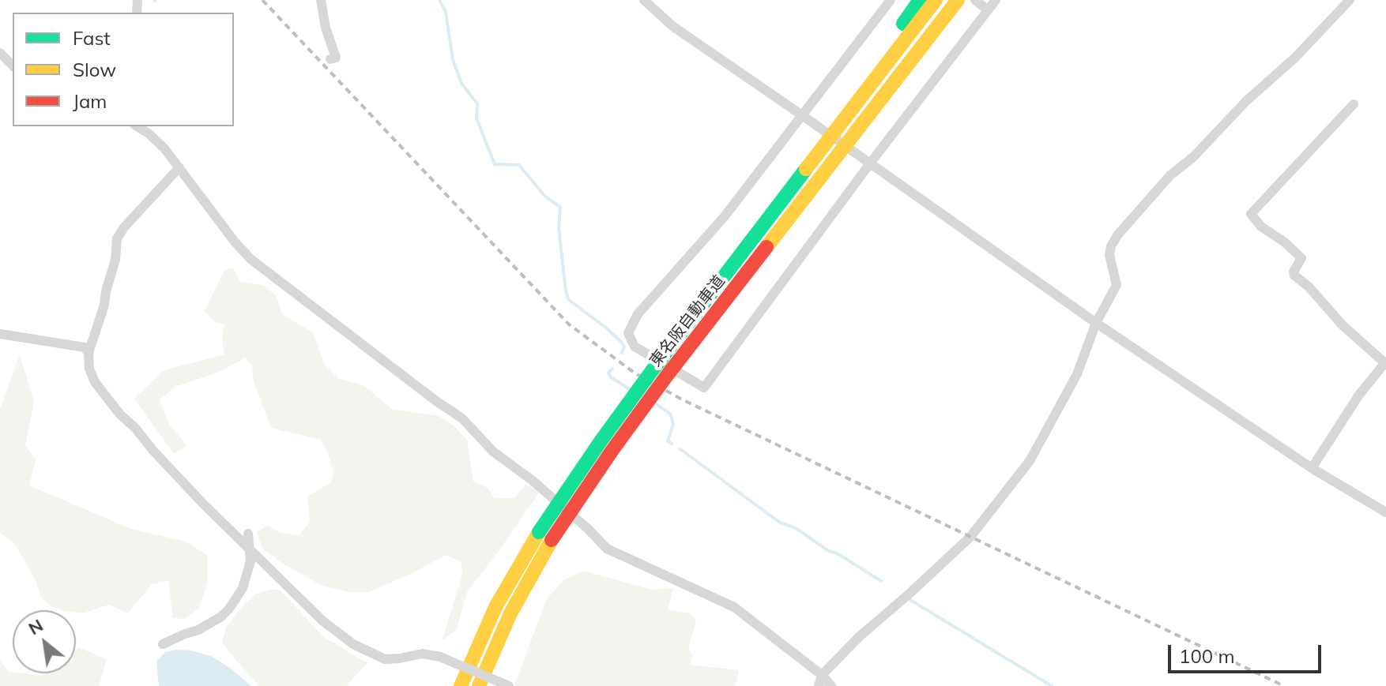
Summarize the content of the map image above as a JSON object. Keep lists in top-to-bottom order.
{
  "streets": {
    "highway": ["東名阪自動車道"]
  },
  "legend": ["Fast", "Slow", "Jam"],
  "scale_bar": "100 m",
  "north": "top left"
}
